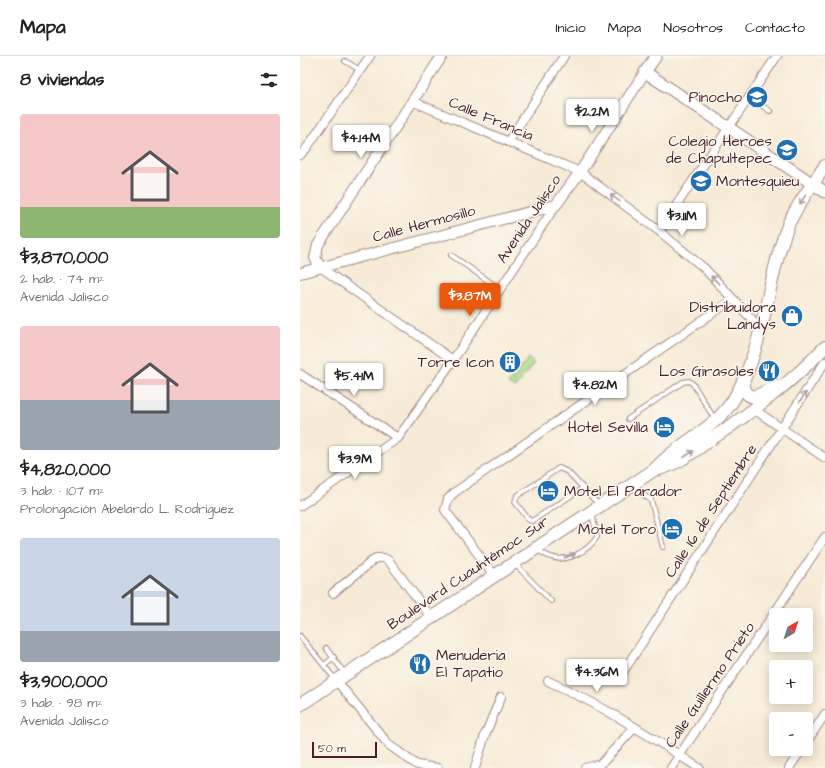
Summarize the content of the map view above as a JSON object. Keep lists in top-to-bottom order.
{
  "streets": {
    "main road": ["Avenida Jalisco", "Boulevard Cuauhtémoc Sur"],
    "street": [
      "Calle Francia",
      "Calle Hermosillo",
      "Calle 16 de Septiembre",
      "Calle Guillermo Prieto"
    ]
  },
  "crossings": [
    ["Calle Francia", "Avenida Jalisco"],
    ["Calle Francia", "Boulevard Cuauhtémoc Sur"],
    ["Avenida Jalisco", "Calle Hermosillo"]
  ],
  "one_way": ["Calle Francia"],
  "places": {
    "school or university": ["Pinocho", "Colegio Heroes de Chapultepec", "Montesquieu"],
    "shop": ["Distribuidora Landys"],
    "building": ["Torre Icon"],
    "restaurant": ["Los Girasoles", "Menuderia El Tapatio"],
    "hotel": ["Hotel Sevilla", "Motel El Parador", "Motel Toro"]
  },
  "scale_bar": "50 m",
  "north": "top right",
  "page": {
    "header": "Mapa",
    "nav": [
      "Inicio",
      "Mapa",
      "Nosotros",
      "Contacto"
    ],
    "heading": "8 viviendas",
    "price": [
      "$2.2M",
      "$4.14M",
      "$3.11M",
      "$3.87M",
      "$5.41M",
      "$4.82M",
      "$3.9M",
      "$4.36M"
    ],
    "list": [
      {
        "name": "$3,870,000",
        "note": "2 hab. · 74 m² · Avenida Jalisco"
      },
      {
        "name": "$4,820,000",
        "note": "3 hab. · 107 m² · Prolongación Abelardo L. Rodríguez"
      },
      {
        "name": "$3,900,000",
        "note": "3 hab. · 98 m² · Avenida Jalisco"
      }
    ],
    "map_buttons": ["+", "−"],
    "scale": "50 m"
  }
}
